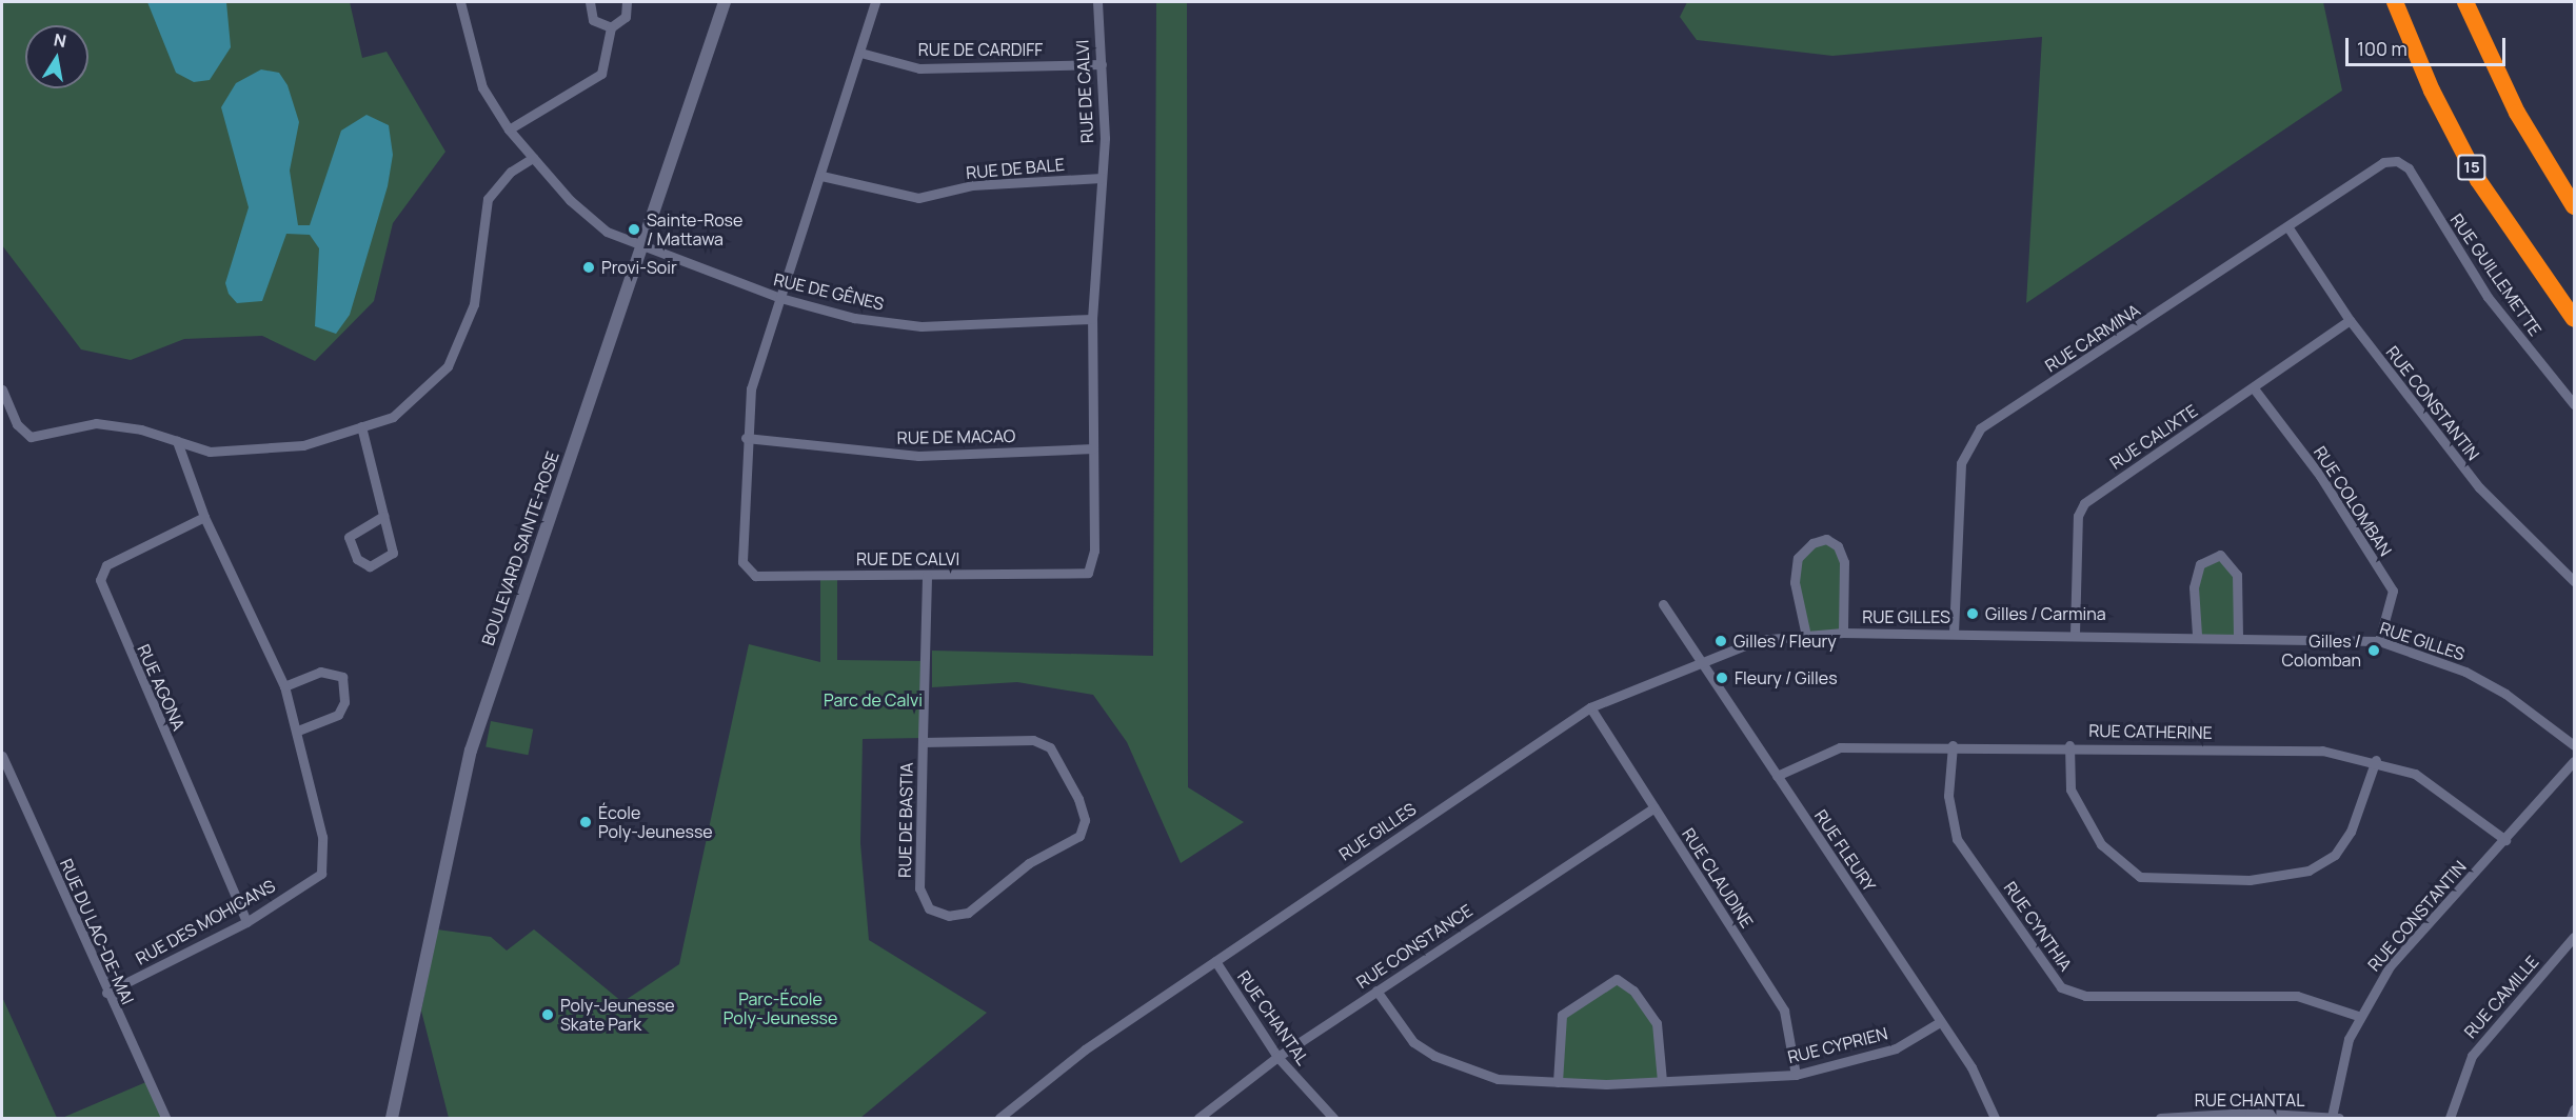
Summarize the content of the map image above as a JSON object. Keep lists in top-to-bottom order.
{
  "streets": {
    "highway": ["15"],
    "street": [
      "RUE DE CARDIFF",
      "RUE DE CALVI",
      "RUE DE BALE",
      "RUE GUILLEMETTE",
      "RUE DE GÊNES",
      "RUE CARMINA",
      "RUE CONSTANTIN",
      "RUE DE MACAO",
      "RUE CALIXTE",
      "RUE COLOMBAN",
      "BOULEVARD SAINTE-ROSE",
      "RUE GILLES",
      "RUE AGONA",
      "RUE CATHERINE",
      "RUE DE BASTIA",
      "RUE FLEURY",
      "RUE CLAUDINE",
      "RUE DES MOHICANS",
      "RUE CYNTHIA",
      "RUE DU LAC-DE-MAI",
      "RUE CONSTANCE",
      "RUE CAMILLE",
      "RUE CHANTAL",
      "RUE CYPRIEN"
    ]
  },
  "crossings": [
    ["RUE DE CARDIFF", "RUE DE CALVI"],
    ["RUE DE CALVI", "RUE DE BALE"],
    ["RUE DE CALVI", "RUE DE GÊNES"],
    ["RUE DE CALVI", "RUE DE MACAO"],
    ["RUE DE CALVI", "RUE DE BASTIA"],
    ["RUE GUILLEMETTE", "RUE CARMINA"],
    ["RUE DE GÊNES", "BOULEVARD SAINTE-ROSE"],
    ["RUE CARMINA", "RUE CONSTANTIN"],
    ["RUE CARMINA", "RUE GILLES"],
    ["RUE CONSTANTIN", "RUE CALIXTE"],
    ["RUE CONSTANTIN", "RUE CATHERINE"],
    ["RUE CONSTANTIN", "RUE CYNTHIA"],
    ["RUE CONSTANTIN", "RUE CHANTAL"],
    ["RUE CALIXTE", "RUE COLOMBAN"],
    ["RUE CALIXTE", "RUE GILLES"],
    ["RUE COLOMBAN", "RUE GILLES"],
    ["RUE GILLES", "RUE FLEURY"],
    ["RUE GILLES", "RUE CLAUDINE"],
    ["RUE GILLES", "RUE CHANTAL"],
    ["RUE AGONA", "RUE DES MOHICANS"],
    ["RUE CATHERINE", "RUE FLEURY"],
    ["RUE CATHERINE", "RUE CYNTHIA"],
    ["RUE FLEURY", "RUE CYPRIEN"],
    ["RUE CLAUDINE", "RUE CONSTANCE"],
    ["RUE CLAUDINE", "RUE CYPRIEN"],
    ["RUE DES MOHICANS", "RUE DU LAC-DE-MAI"],
    ["RUE CONSTANCE", "RUE CHANTAL"],
    ["RUE CONSTANCE", "RUE CYPRIEN"]
  ],
  "parks": ["Parc de Calvi", "Parc-École Poly-Jeunesse"],
  "places": [
    "Sainte-Rose / Mattawa",
    "Provi-Soir",
    "Gilles / Carmina",
    "Gilles / Fleury",
    "Gilles / Colomban",
    "Fleury / Gilles",
    "École Poly-Jeunesse",
    "Poly-Jeunesse Skate Park"
  ],
  "scale_bar": "100 m",
  "north": "top"
}
